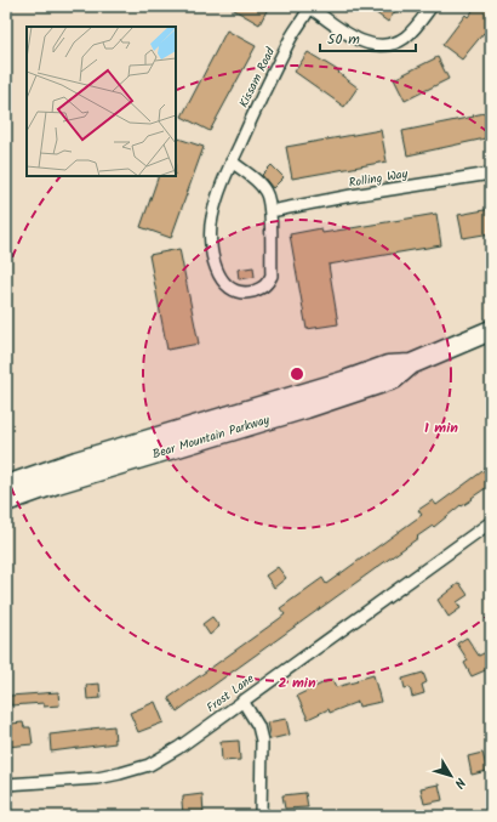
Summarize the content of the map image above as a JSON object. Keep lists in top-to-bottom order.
{
  "streets": {
    "highway": ["Bear Mountain Parkway"],
    "street": ["Kissam Road", "Rolling Way", "Frost Lane"]
  },
  "crossings": [
    ["Kissam Road", "Rolling Way"]
  ],
  "scale_bar": "50 m",
  "north": "bottom right",
  "rings": ["1 min", "2 min"]
}
